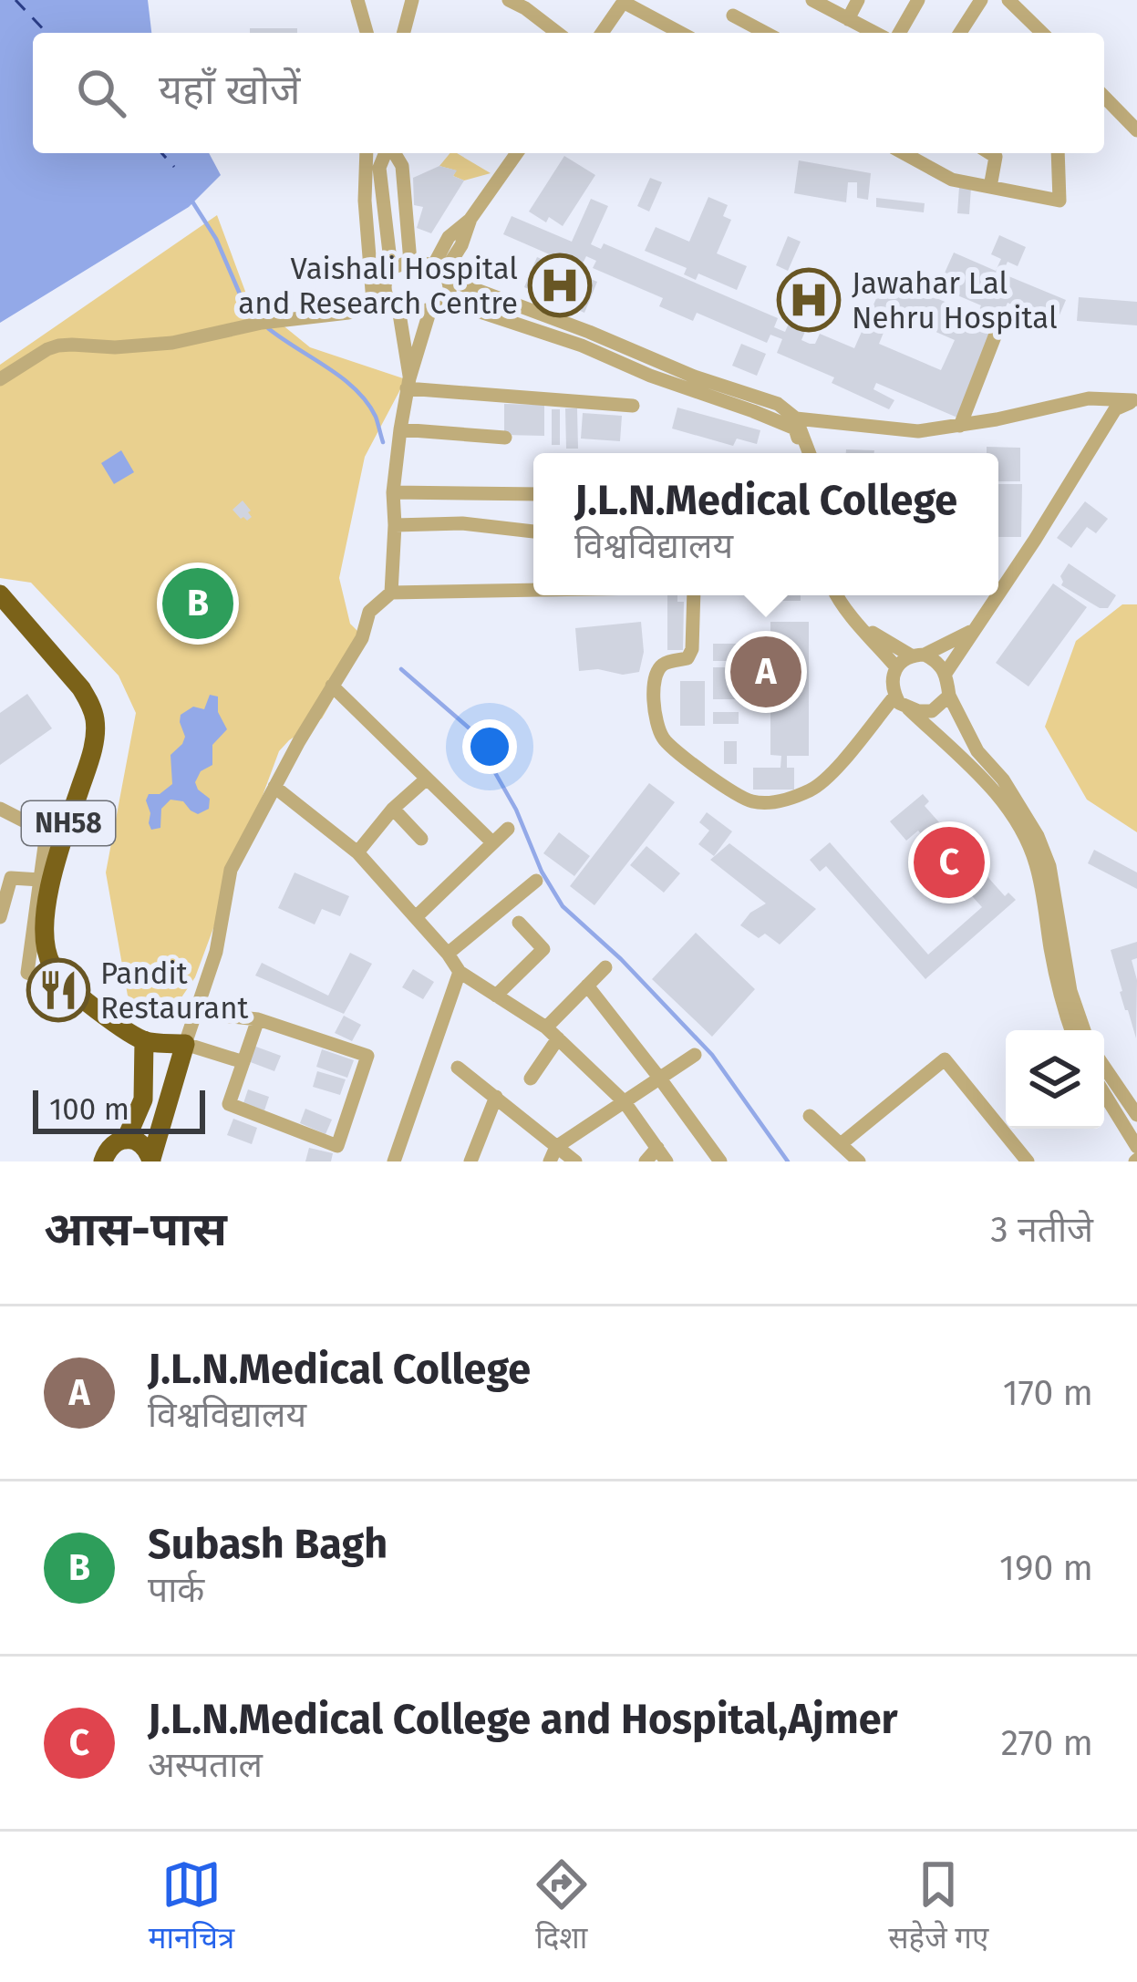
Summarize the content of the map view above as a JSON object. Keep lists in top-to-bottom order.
{
  "streets": {
    "highway": ["NH58"]
  },
  "places": {
    "hospital": ["Vaishali Hospital and Research Centre", "Jawahar Lal Nehru Hospital"],
    "restaurant": ["Pandit Restaurant"]
  },
  "scale_bar": "100 m",
  "page": {
    "search": "यहाँ खोजें",
    "popup": ["J.L.N.Medical College", "विश्वविद्यालय"],
    "pins": ["B", "A", "C"],
    "scale": "100 m",
    "heading": ["आस-पास", "3 नतीजे"],
    "list": [
      {
        "mark": "A",
        "name": "J.L.N.Medical College",
        "note": "विश्वविद्यालय",
        "value": "170 m"
      },
      {
        "mark": "B",
        "name": "Subash Bagh",
        "note": "पार्क",
        "value": "190 m"
      },
      {
        "mark": "C",
        "name": "J.L.N.Medical College and Hospital,Ajmer",
        "note": "अस्पताल",
        "value": "270 m"
      }
    ],
    "nav": ["मानचित्र", "दिशा", "सहेजे गए"]
  }
}
